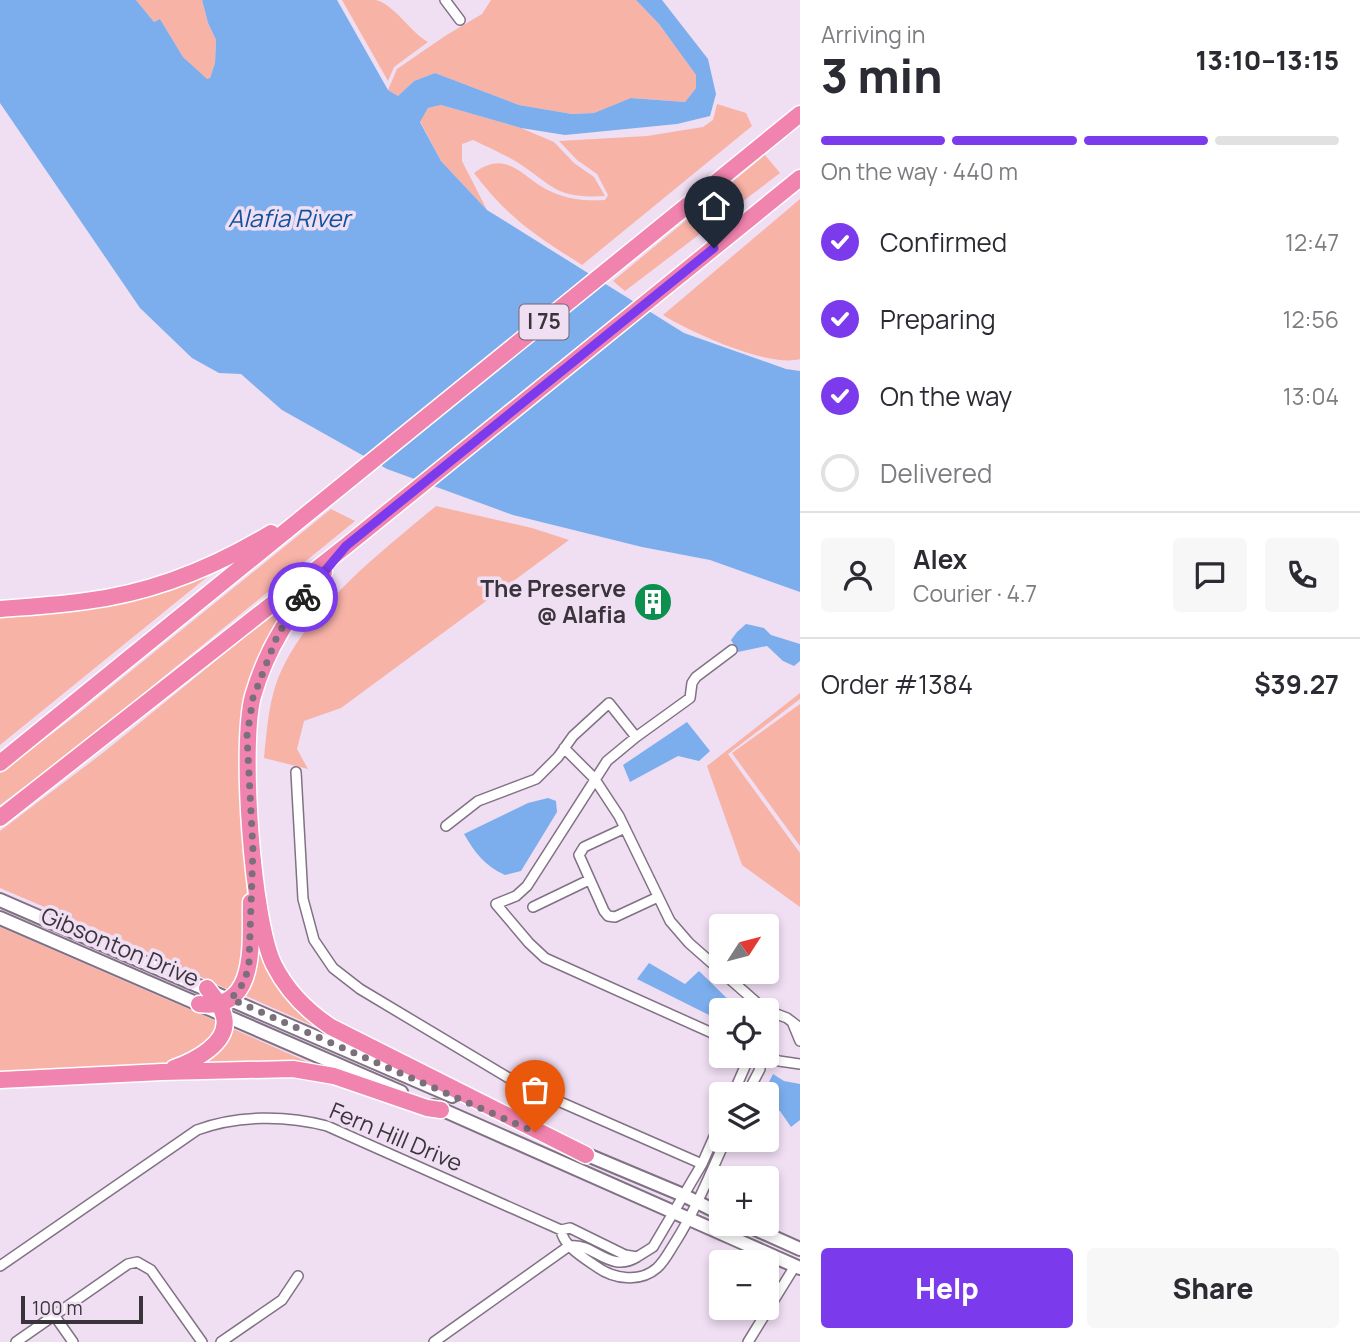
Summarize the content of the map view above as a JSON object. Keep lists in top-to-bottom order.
{
  "streets": {
    "highway": ["I 75"],
    "main road": ["Gibsonton Drive"],
    "street": ["Fern Hill Drive"]
  },
  "water": ["Alafia River"],
  "places": {
    "building": ["The Preserve @ Alafia"]
  },
  "scale_bar": "100 m",
  "north": "top right",
  "page": {
    "heading": ["3 min", "Arriving in", "13:10–13:15"],
    "panel": [
      "Alex",
      "Courier · 4.7",
      "Order #1384",
      "$39.27"
    ],
    "bar": "On the way · 440 m",
    "list": [
      ["Confirmed", "12:47"],
      ["Preparing", "12:56"],
      ["On the way", "13:04"],
      "Delivered"
    ],
    "map_buttons": ["+", "−"],
    "buttons": ["Help", "Share"],
    "scale": "100 m"
  }
}
